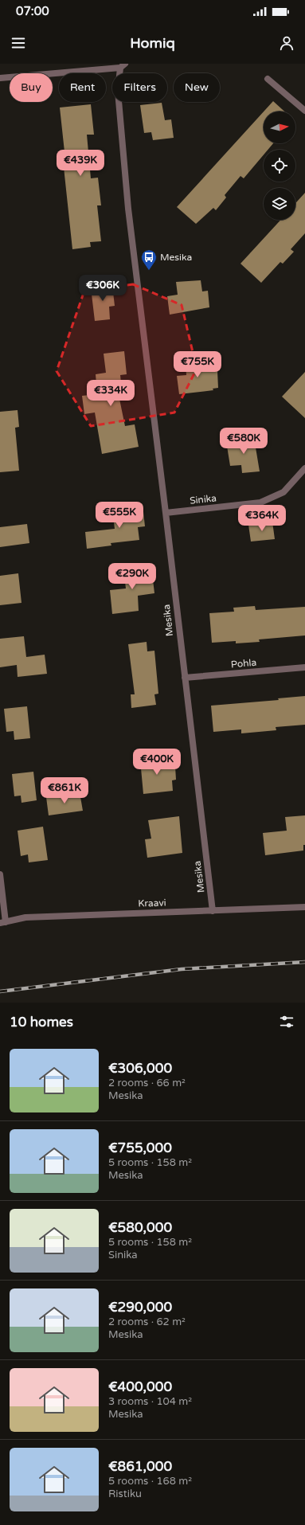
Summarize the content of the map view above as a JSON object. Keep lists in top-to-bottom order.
{
  "streets": {
    "street": [
      "Sinika",
      "Mesika",
      "Pohla",
      "Kraavi"
    ]
  },
  "crossings": [
    ["Sinika", "Mesika"],
    ["Mesika", "Pohla"],
    ["Mesika", "Kraavi"]
  ],
  "places": {
    "bus stop": ["Mesika"]
  },
  "north": "right",
  "page": {
    "status": "07:00",
    "header": "Homiq",
    "chip": [
      "Buy",
      "Rent",
      "Filters",
      "New"
    ],
    "price": [
      "€439K",
      "€306K",
      "€755K",
      "€334K",
      "€580K",
      "€555K",
      "€364K",
      "€290K",
      "€400K",
      "€861K"
    ],
    "heading": "10 homes",
    "list": [
      {
        "name": "€306,000",
        "note": "2 rooms · 66 m² · Mesika"
      },
      {
        "name": "€755,000",
        "note": "5 rooms · 158 m² · Mesika"
      },
      {
        "name": "€580,000",
        "note": "5 rooms · 158 m² · Sinika"
      },
      {
        "name": "€290,000",
        "note": "2 rooms · 62 m² · Mesika"
      },
      {
        "name": "€400,000",
        "note": "3 rooms · 104 m² · Mesika"
      },
      {
        "name": "€861,000",
        "note": "5 rooms · 168 m² · Ristiku"
      }
    ]
  }
}
